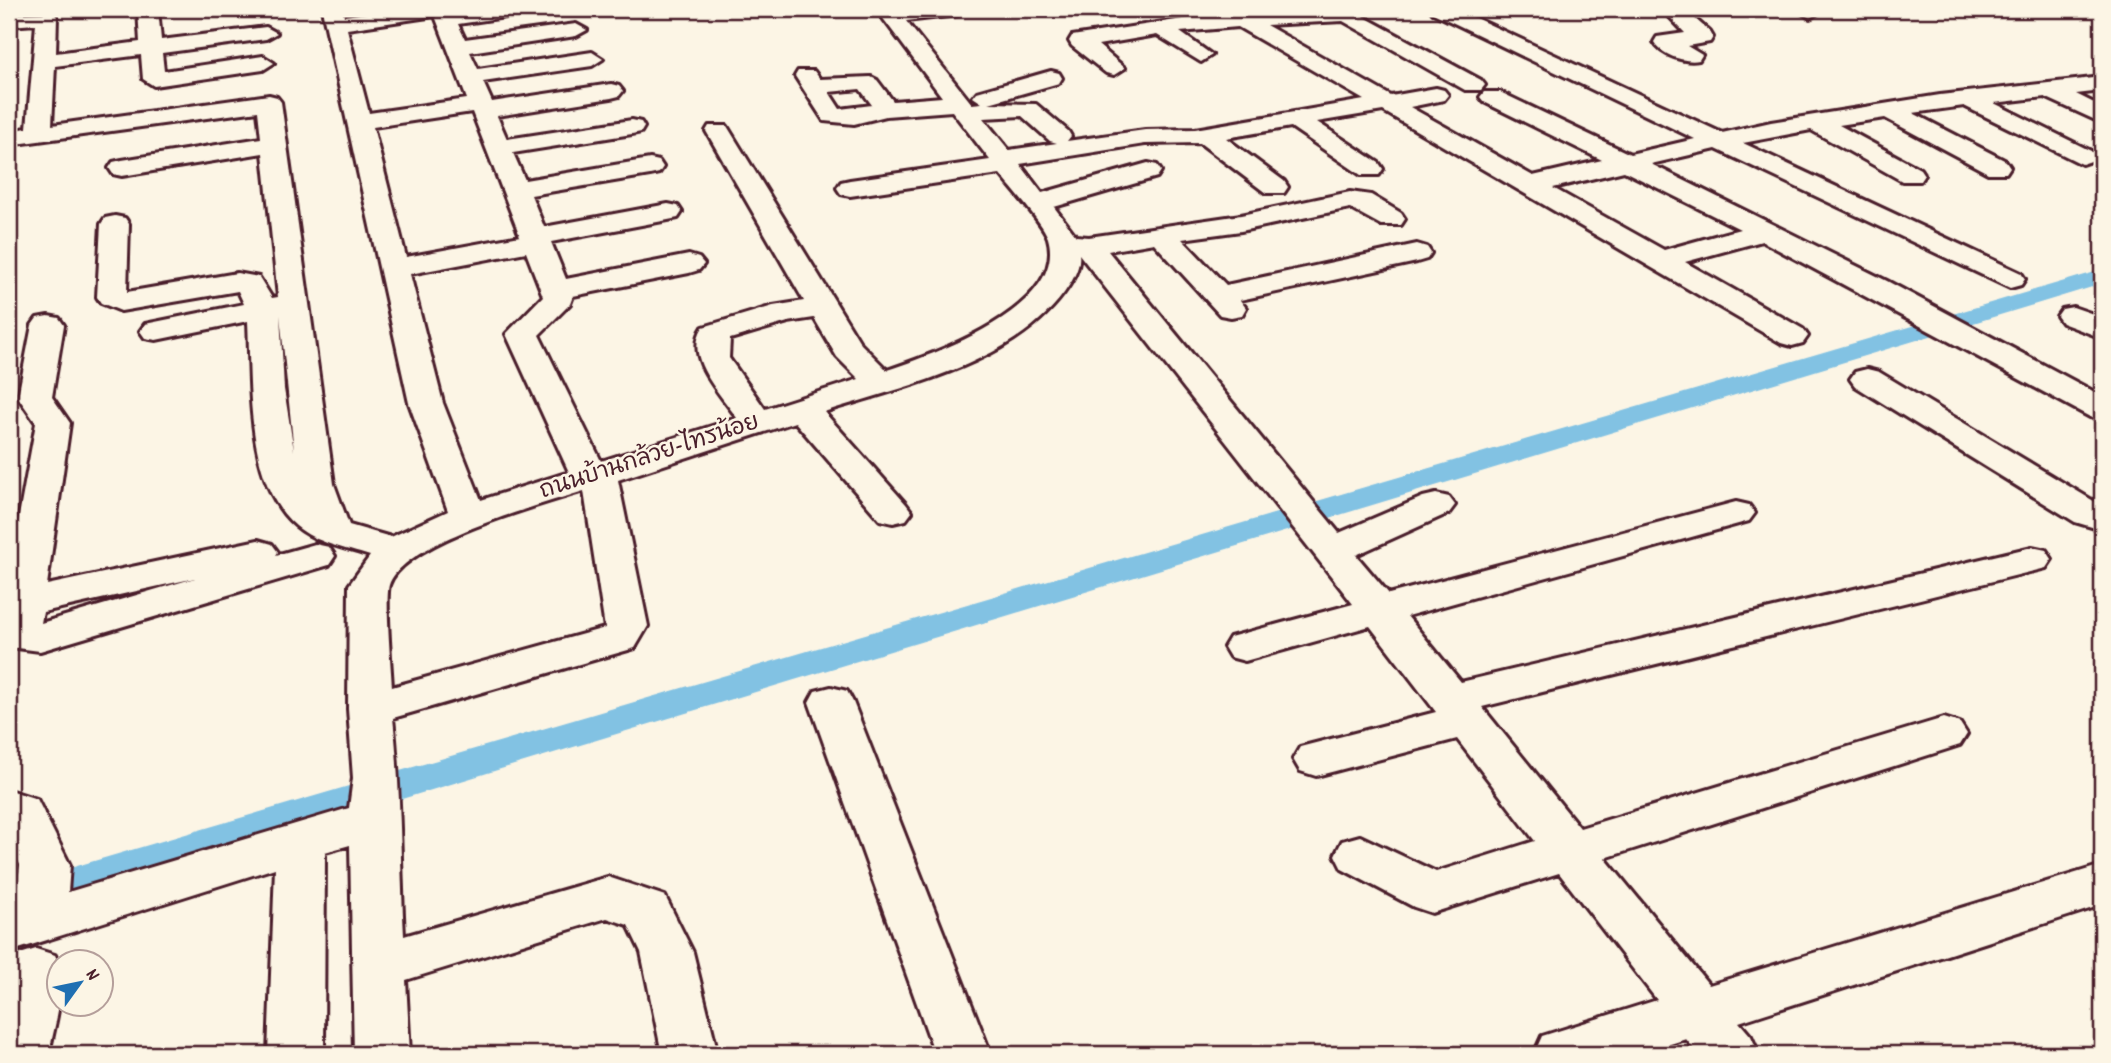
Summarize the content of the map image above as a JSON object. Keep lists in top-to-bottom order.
{
  "streets": {
    "street": ["ถนนบ้านกล้วย-ไทรน้อย"]
  },
  "north": "top right"
}
